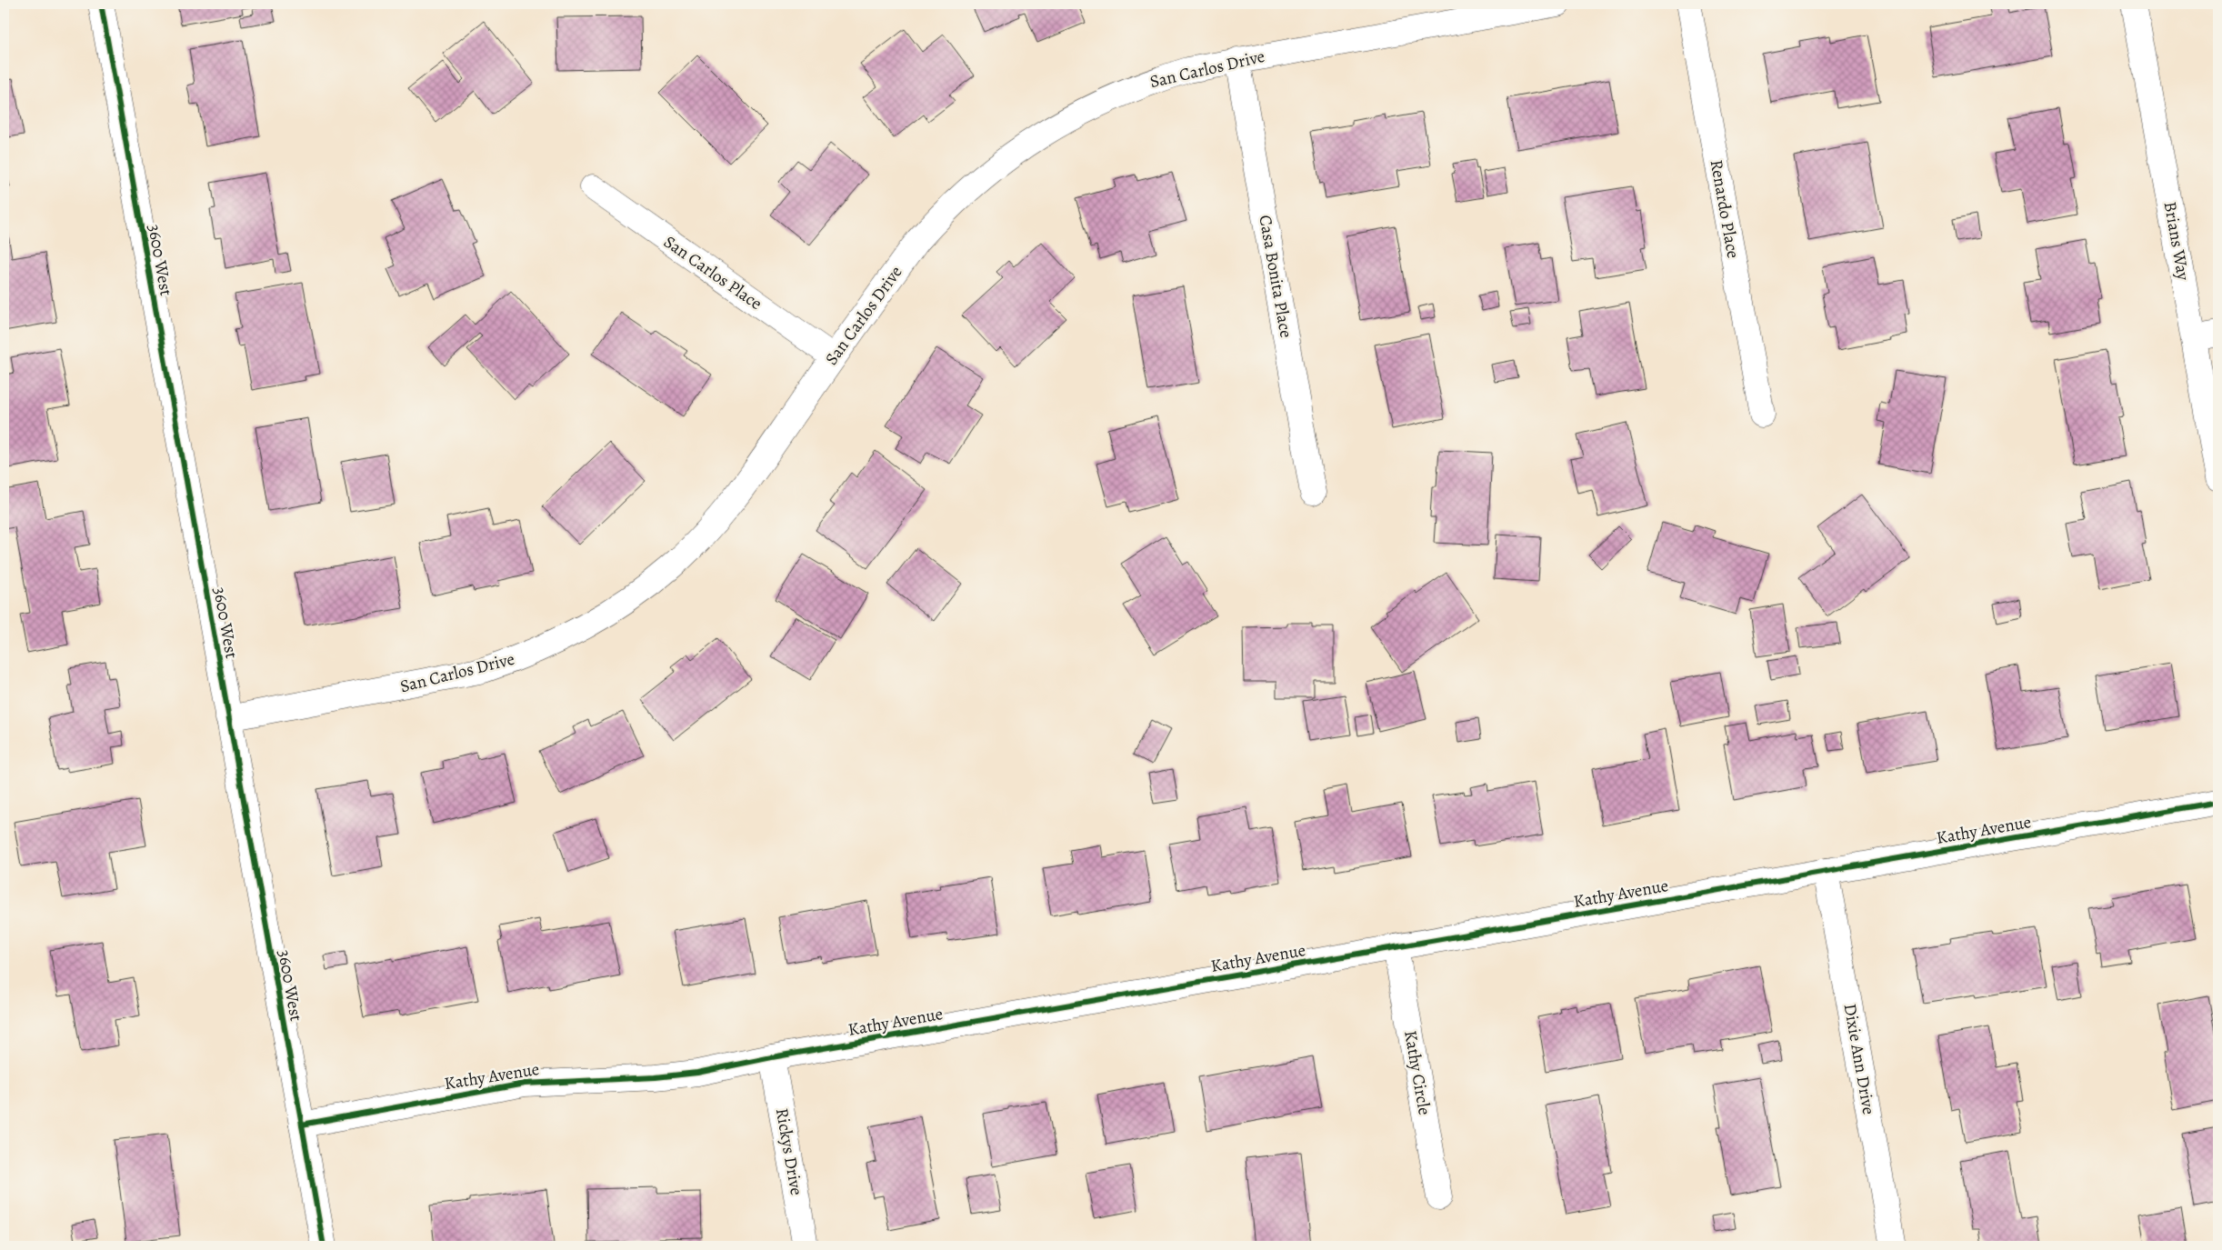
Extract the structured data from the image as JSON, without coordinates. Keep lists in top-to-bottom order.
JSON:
{
  "streets": {
    "street": [
      "San Carlos Drive",
      "Renardo Place",
      "Brians Way",
      "3600 West",
      "San Carlos Place",
      "Casa Bonita Place",
      "Kathy Avenue",
      "Dixie Ann Drive",
      "Kathy Circle",
      "Rickys Drive"
    ]
  },
  "crossings": [
    ["San Carlos Drive", "3600 West"],
    ["San Carlos Drive", "San Carlos Place"],
    ["San Carlos Drive", "Casa Bonita Place"],
    ["3600 West", "Kathy Avenue"],
    ["Kathy Avenue", "Dixie Ann Drive"],
    ["Kathy Avenue", "Kathy Circle"],
    ["Kathy Avenue", "Rickys Drive"]
  ]
}
